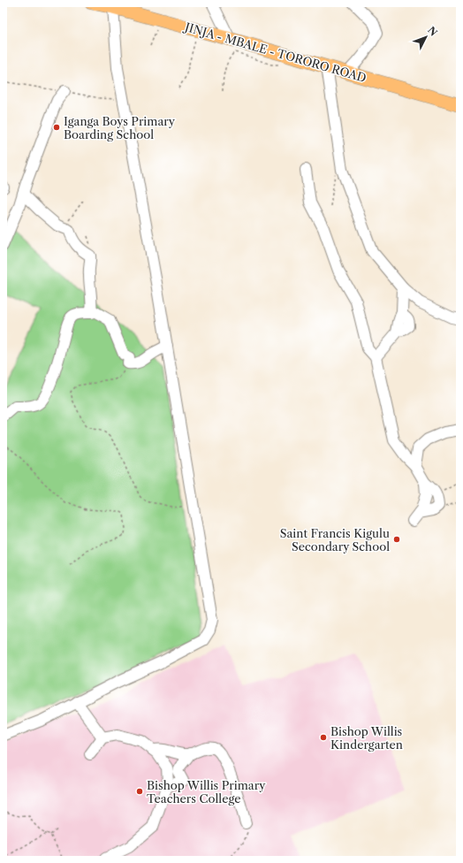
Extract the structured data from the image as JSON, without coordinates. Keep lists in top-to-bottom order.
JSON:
{
  "streets": {
    "main road": ["JINJA - MBALE - TORORO ROAD"]
  },
  "places": [
    "Iganga Boys Primary Boarding School",
    "Saint Francis Kigulu Secondary School",
    "Bishop Willis Kindergarten",
    "Bishop Willis Primary Teachers College"
  ],
  "north": "top right"
}
